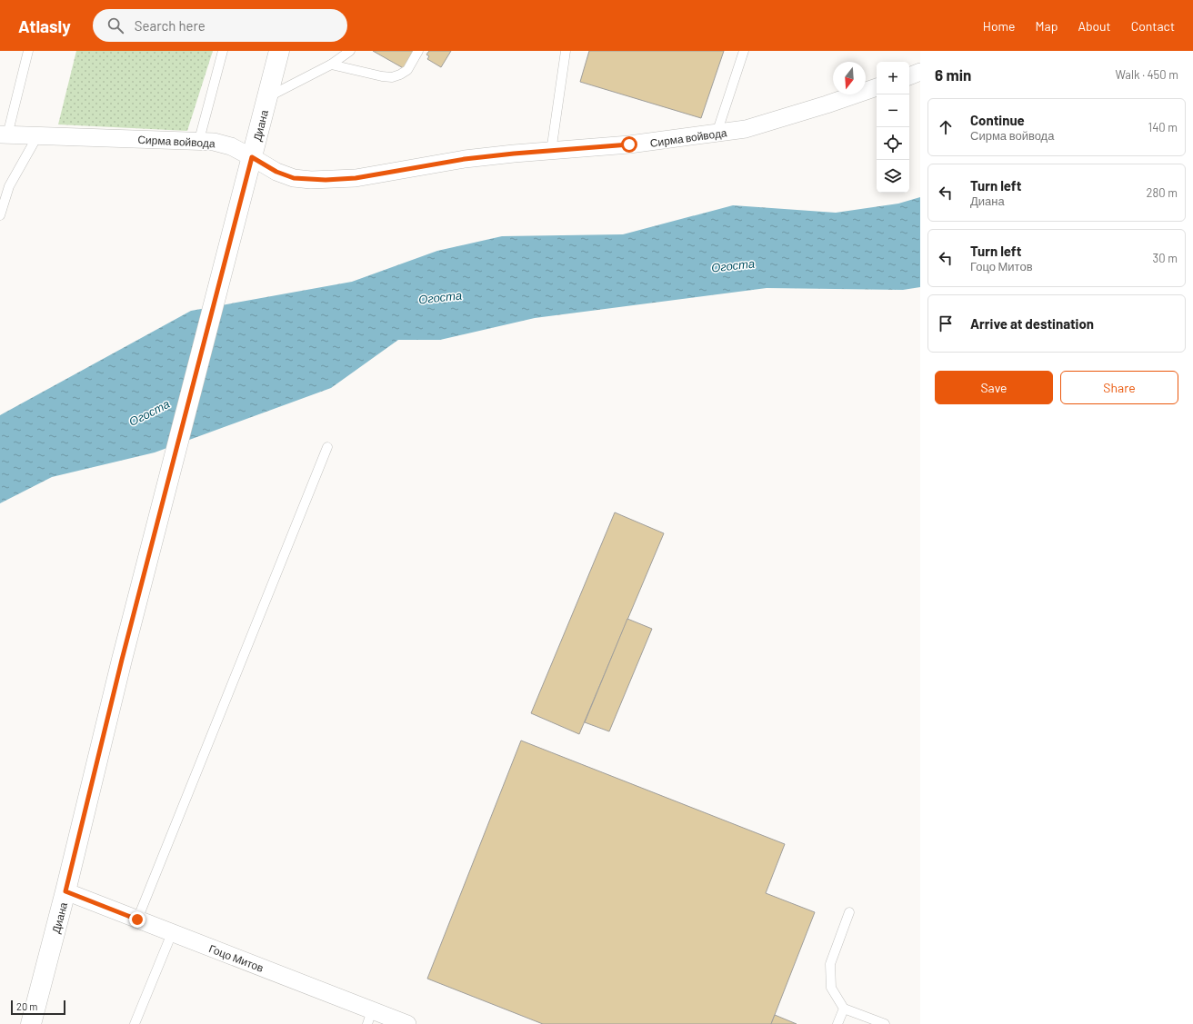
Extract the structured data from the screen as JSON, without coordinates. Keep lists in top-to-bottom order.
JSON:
{
  "streets": {
    "main road": ["Диана"],
    "street": ["Сирма войвода", "Гоцо Митов"]
  },
  "crossings": [
    ["Диана", "Сирма войвода"],
    ["Диана", "Гоцо Митов"]
  ],
  "water": ["Огоста"],
  "scale_bar": "20 m",
  "north": "bottom",
  "page": {
    "header": "Atlasly",
    "search": "Search here",
    "nav": [
      "Home",
      "Map",
      "About",
      "Contact"
    ],
    "heading": ["6 min", "Walk · 450 m"],
    "map_buttons": ["+", "−"],
    "list": [
      ["Continue", "Сирма войвода", "140 m"],
      ["Turn left", "Диана", "280 m"],
      ["Turn left", "Гоцо Митов", "30 m"],
      "Arrive at destination"
    ],
    "buttons": ["Save", "Share"],
    "scale": "20 m"
  }
}
